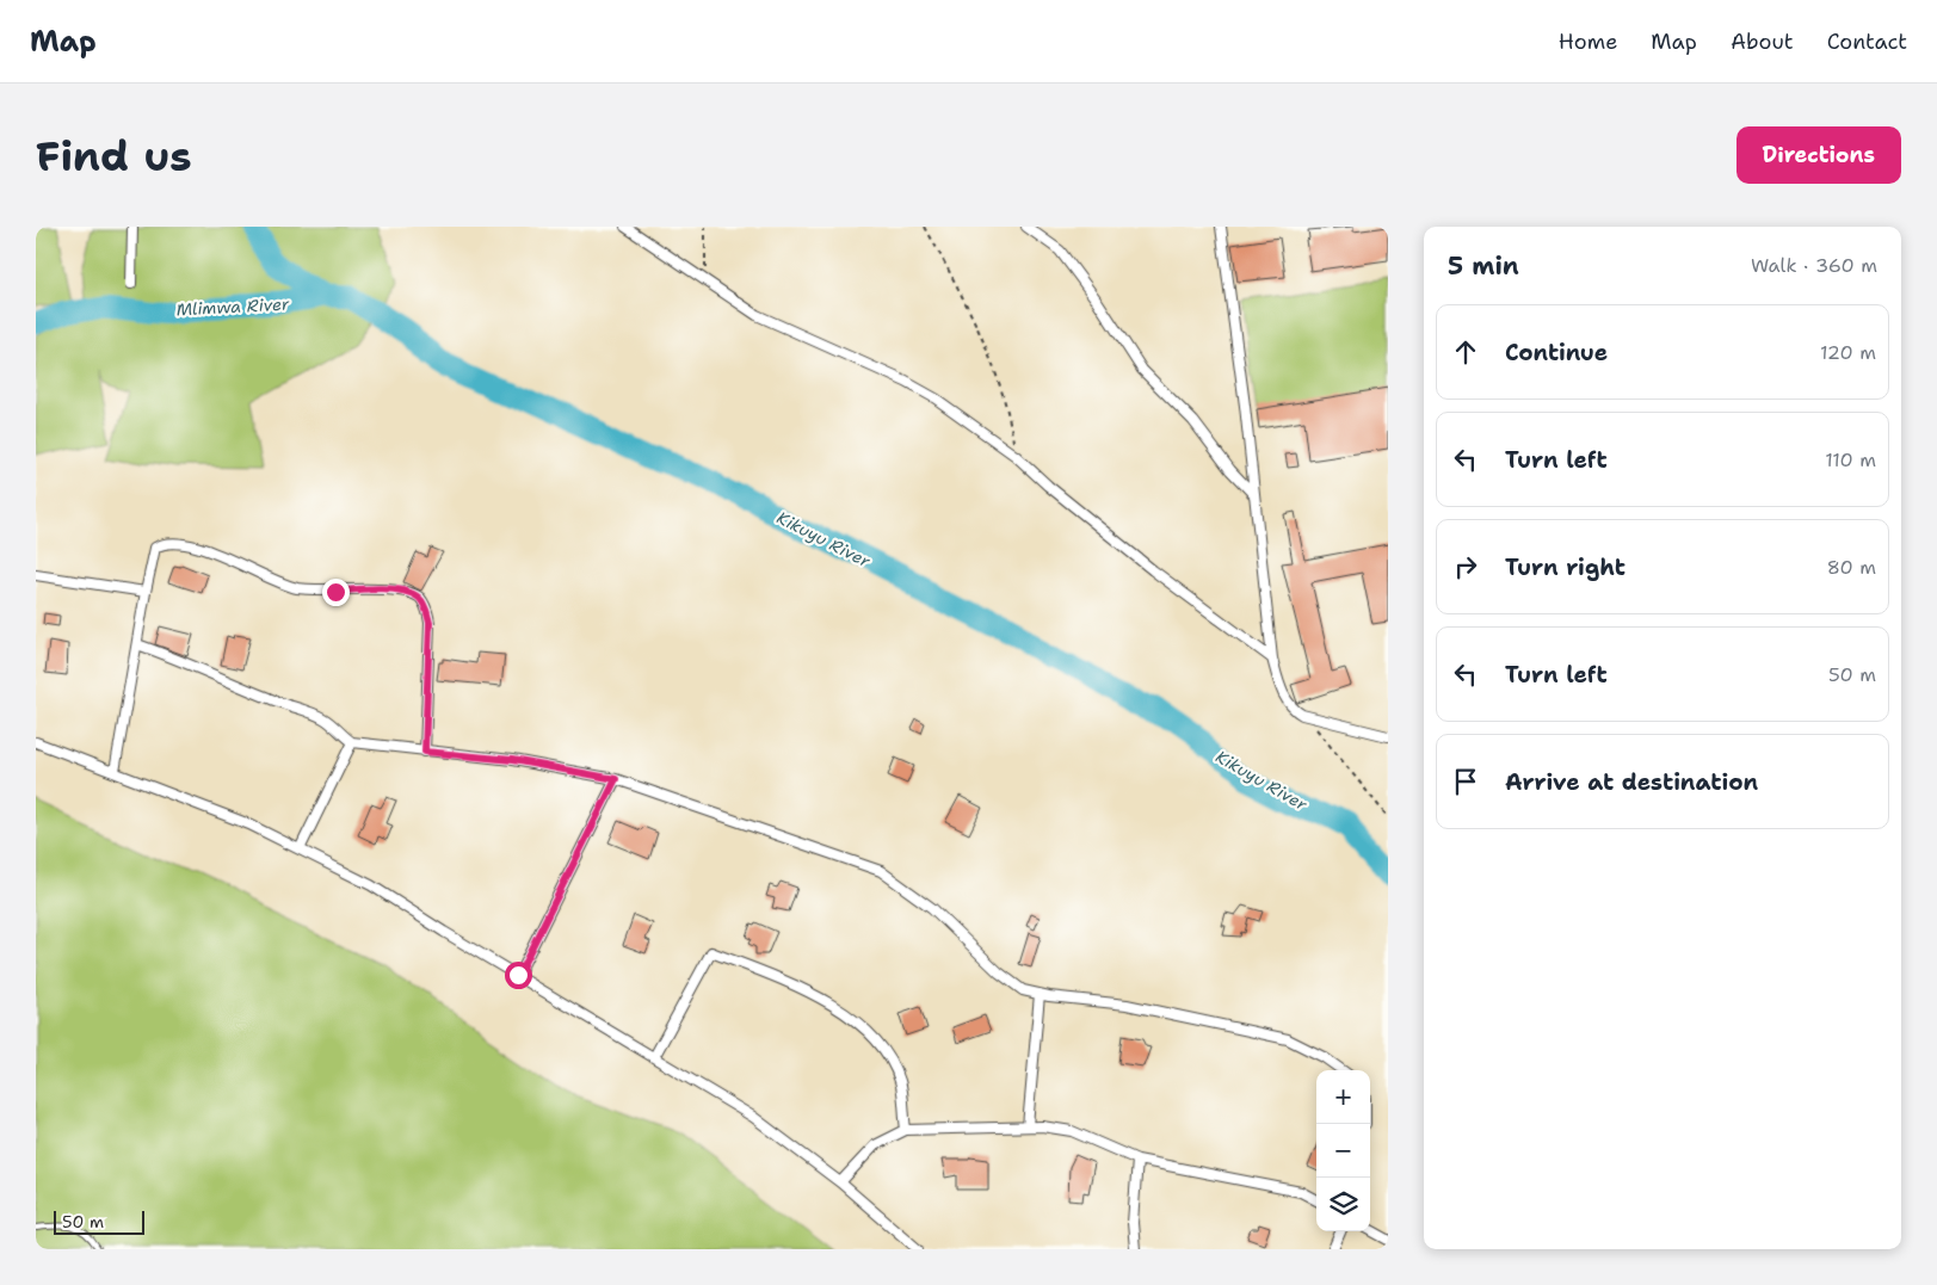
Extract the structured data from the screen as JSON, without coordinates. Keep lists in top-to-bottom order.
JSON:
{
  "water": ["Mlimwa River", "Kikuyu River"],
  "scale_bar": "50 m",
  "page": {
    "header": "Map",
    "nav": [
      "Home",
      "Map",
      "About",
      "Contact"
    ],
    "buttons": "Directions",
    "title": "Find us",
    "heading": ["5 min", "Walk · 360 m"],
    "list": [
      ["Continue", "120 m"],
      ["Turn left", "110 m"],
      ["Turn right", "80 m"],
      ["Turn left", "50 m"],
      "Arrive at destination"
    ],
    "map_buttons": ["+", "−"],
    "scale": "50 m"
  }
}
